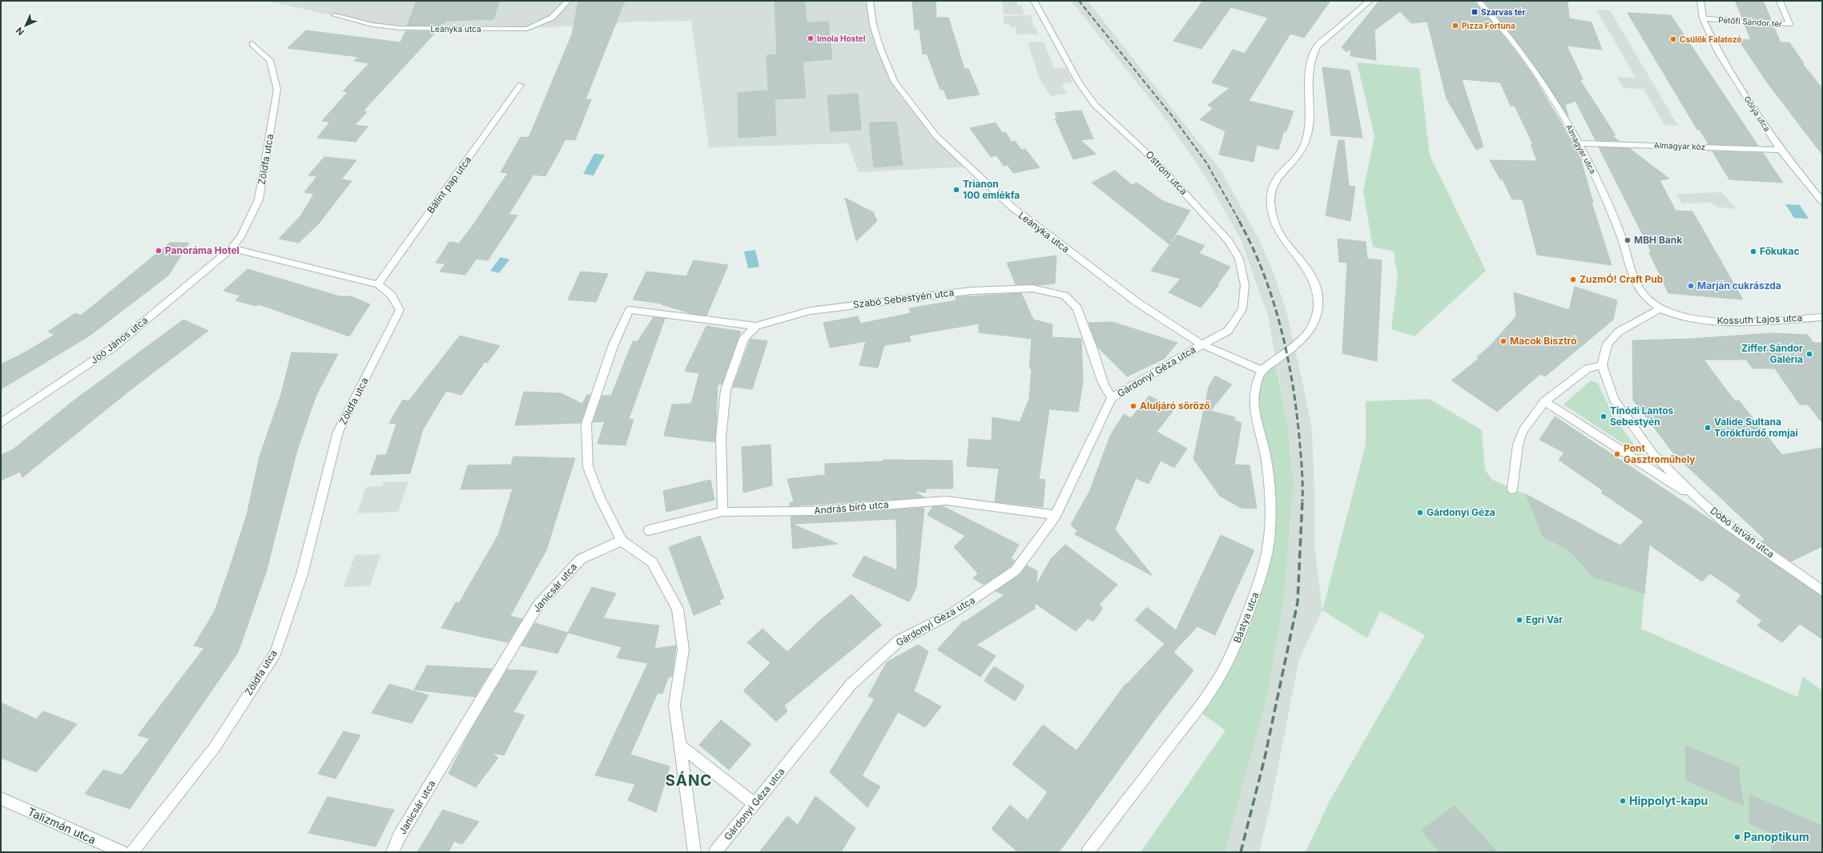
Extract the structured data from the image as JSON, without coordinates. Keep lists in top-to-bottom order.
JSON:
{
  "streets": {
    "street": [
      "Petőfi Sándor tér",
      "Leányka utca",
      "Gólya utca",
      "Almagyar köz",
      "Almagyar utca",
      "Zöldfa utca",
      "Ostrom utca",
      "Bálint pap utca",
      "Szabó Sebestyén utca",
      "Kossuth Lajos utca",
      "Joó János utca",
      "Gárdonyi Géza utca",
      "András bíró utca",
      "Dobó István utca",
      "Janicsár utca",
      "Bástya utca",
      "Talizmán utca"
    ]
  },
  "crossings": [
    ["Petőfi Sándor tér", "Gólya utca"],
    ["Leányka utca", "Ostrom utca"],
    ["Leányka utca", "Gárdonyi Géza utca"],
    ["Leányka utca", "Bástya utca"],
    ["Gólya utca", "Almagyar köz"],
    ["Almagyar köz", "Almagyar utca"],
    ["Almagyar utca", "Kossuth Lajos utca"],
    ["Zöldfa utca", "Bálint pap utca"],
    ["Zöldfa utca", "Joó János utca"],
    ["Ostrom utca", "Gárdonyi Géza utca"],
    ["Szabó Sebestyén utca", "Gárdonyi Géza utca"],
    ["Szabó Sebestyén utca", "Janicsár utca"],
    ["Gárdonyi Géza utca", "András bíró utca"]
  ],
  "districts": ["SÁNC"],
  "places": {
    "transit": ["Szarvas tér"],
    "other": [
      "Pizza Fortuna",
      "Imola Hostel",
      "Csülök Falatozó",
      "Trianon 100 emlékfa",
      "MBH Bank",
      "Panoráma Hotel",
      "Főkukac",
      "ZuzmÓ! Craft Pub",
      "Marján cukrászda",
      "Macok Bisztró",
      "Ziffer Sándor Galéria",
      "Aluljáró söröző",
      "Tinódi Lantos Sebestyén",
      "Valide Sultana Törökfürdő romjai",
      "Pont Gasztroműhely",
      "Gárdonyi Géza",
      "Egri Vár",
      "Hippolyt-kapu",
      "Panoptikum"
    ]
  },
  "north": "bottom left"
}
